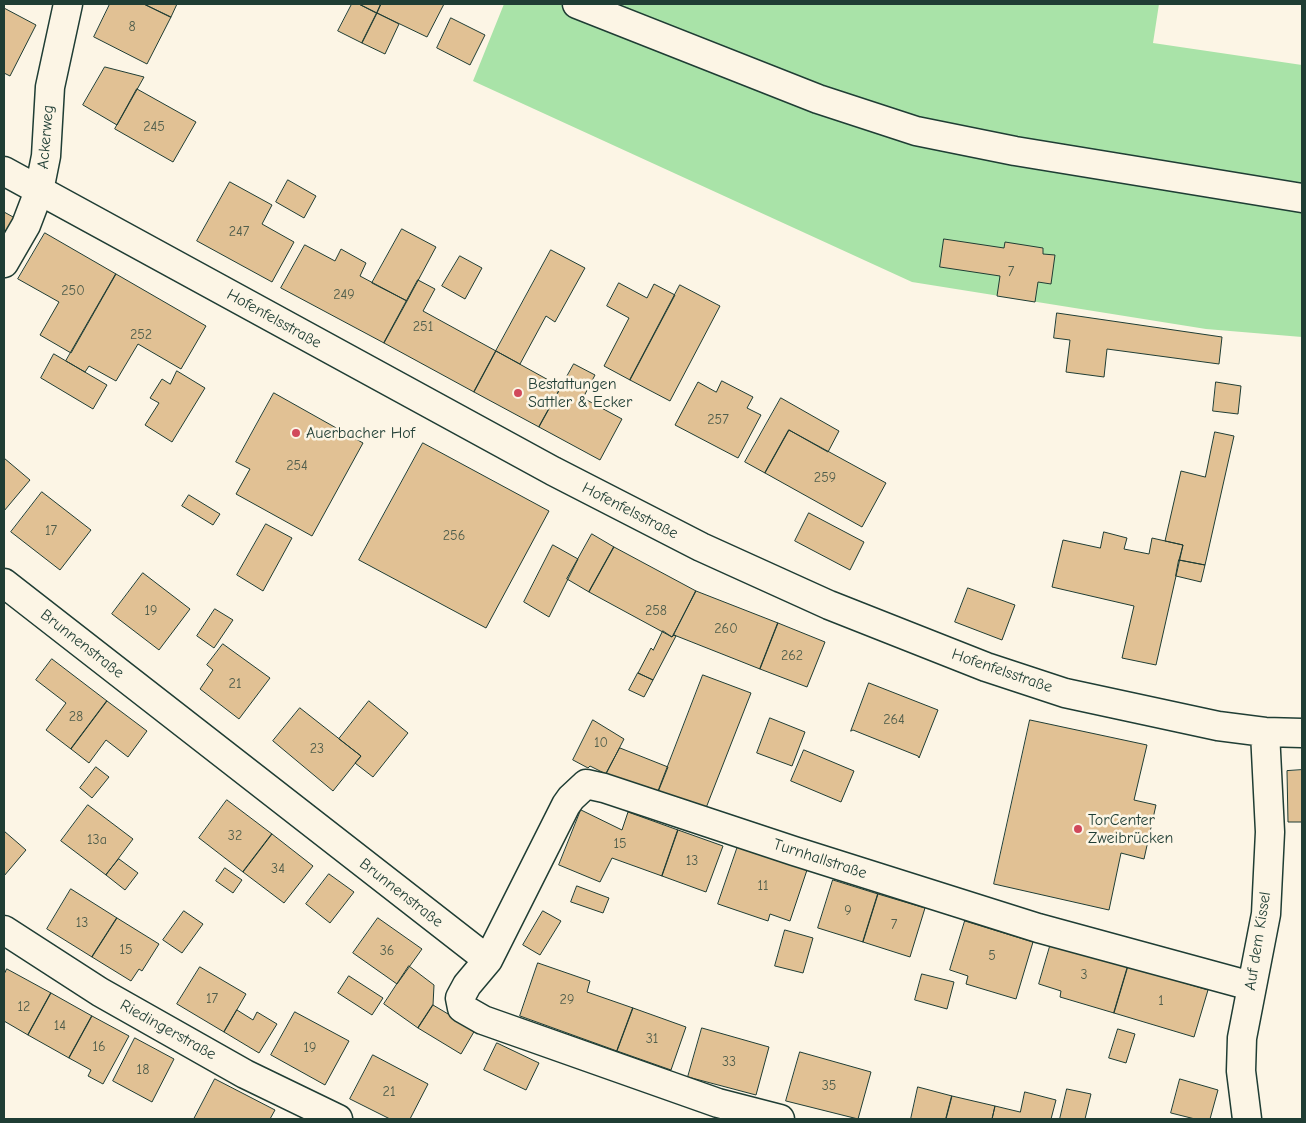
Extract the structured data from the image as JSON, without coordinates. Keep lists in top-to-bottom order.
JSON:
{
  "streets": {
    "street": [
      "Ackerweg",
      "Hofenfelsstraße",
      "Brunnenstraße",
      "Turnhallstraße",
      "Auf dem Kissel",
      "Riedingerstraße"
    ]
  },
  "crossings": [
    ["Ackerweg", "Hofenfelsstraße"],
    ["Hofenfelsstraße", "Auf dem Kissel"],
    ["Brunnenstraße", "Turnhallstraße"],
    ["Turnhallstraße", "Auf dem Kissel"]
  ],
  "places": ["Bestattungen Sattler & Ecker", "Auerbacher Hof", "TorCenter Zweibrücken"],
  "house_numbers": [
    "8",
    "245",
    "247",
    "7",
    "250",
    "249",
    "251",
    "252",
    "257",
    "254",
    "259",
    "17",
    "256",
    "19",
    "258",
    "260",
    "262",
    "21",
    "28",
    "264",
    "10",
    "23",
    "32",
    "13a",
    "15",
    "13",
    "34",
    "11",
    "9",
    "13",
    "7",
    "15",
    "36",
    "5",
    "3",
    "17",
    "29",
    "1",
    "12",
    "14",
    "31",
    "16",
    "19",
    "33",
    "18",
    "35",
    "21"
  ]
}
